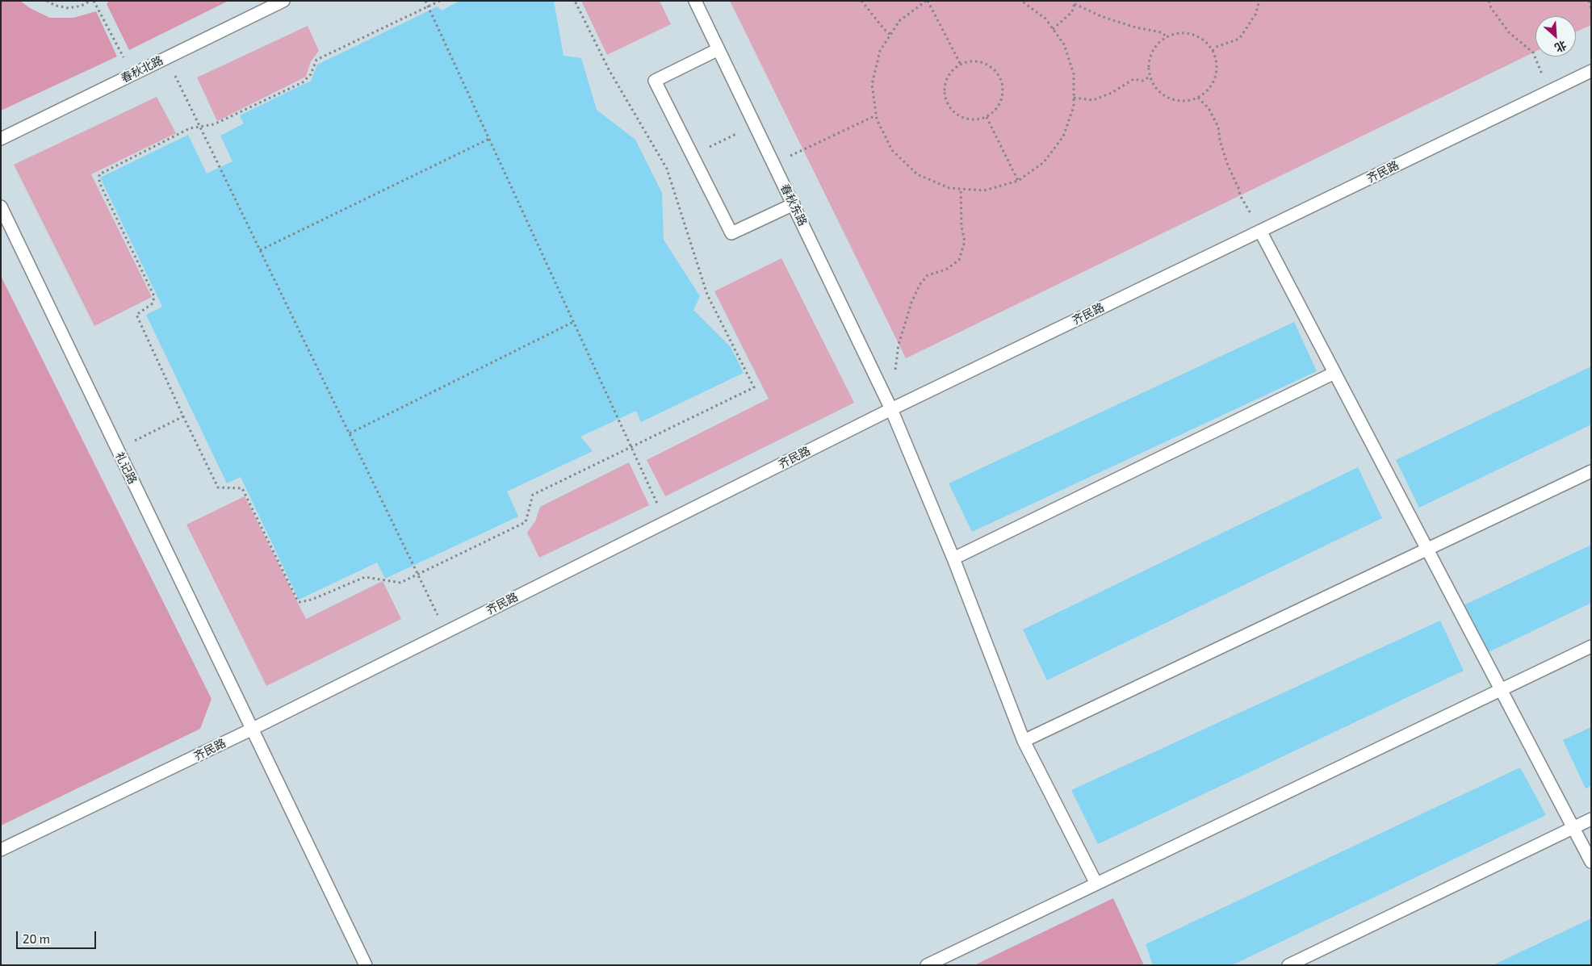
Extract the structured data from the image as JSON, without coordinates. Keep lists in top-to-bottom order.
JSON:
{
  "streets": {
    "lane": [
      "春秋北路",
      "齐民路",
      "春秋东路",
      "礼记路"
    ]
  },
  "crossings": [
    ["齐民路", "春秋东路"],
    ["齐民路", "礼记路"]
  ],
  "scale_bar": "20 m",
  "north": "bottom right"
}
